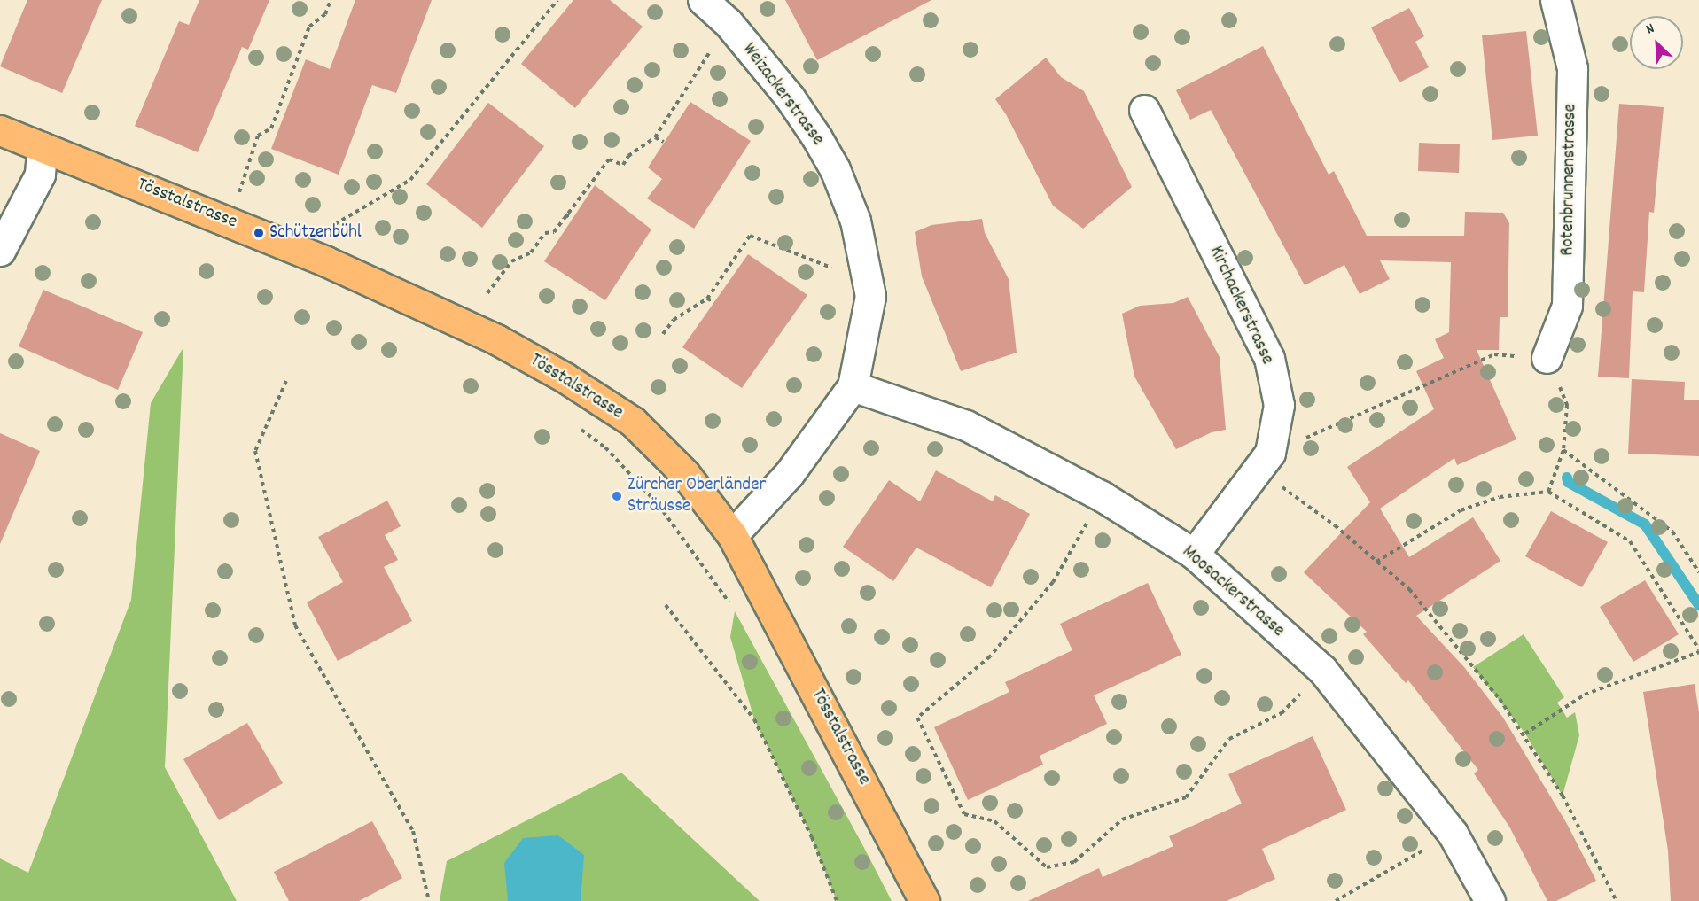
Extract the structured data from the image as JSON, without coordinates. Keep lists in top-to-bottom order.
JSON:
{
  "streets": {
    "main road": ["Tösstalstrasse"],
    "street": [
      "Weizackerstrasse",
      "Rotenbrunnenstrasse",
      "Kirchackerstrasse",
      "Moosackerstrasse"
    ]
  },
  "crossings": [
    ["Weizackerstrasse", "Tösstalstrasse"],
    ["Weizackerstrasse", "Moosackerstrasse"],
    ["Kirchackerstrasse", "Moosackerstrasse"]
  ],
  "places": ["Schützenbühl", "Zürcher Oberländer Sträusse"],
  "north": "top left"
}
